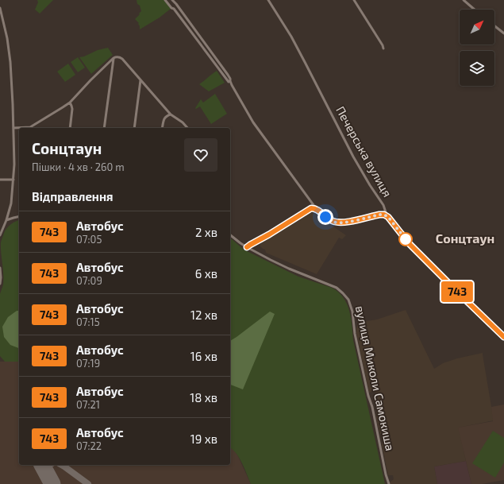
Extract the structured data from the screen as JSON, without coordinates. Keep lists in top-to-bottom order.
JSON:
{
  "streets": {
    "street": ["Печерська вулиця", "вулиця Миколи Самокиша"]
  },
  "districts": ["Сонцтаун"],
  "lines": ["bus line 743"],
  "north": "top right",
  "page": {
    "on_map": "743",
    "heading": [
      ["Сонцтаун", "Пішки · 4 хв · 260 m"],
      "Відправлення"
    ],
    "list": [
      {
        "mark": "743",
        "name": "Автобус",
        "note": "07:05",
        "value": "2 хв"
      },
      {
        "mark": "743",
        "name": "Автобус",
        "note": "07:09",
        "value": "6 хв"
      },
      {
        "mark": "743",
        "name": "Автобус",
        "note": "07:15",
        "value": "12 хв"
      },
      {
        "mark": "743",
        "name": "Автобус",
        "note": "07:19",
        "value": "16 хв"
      },
      {
        "mark": "743",
        "name": "Автобус",
        "note": "07:21",
        "value": "18 хв"
      },
      {
        "mark": "743",
        "name": "Автобус",
        "note": "07:22",
        "value": "19 хв"
      }
    ]
  }
}
